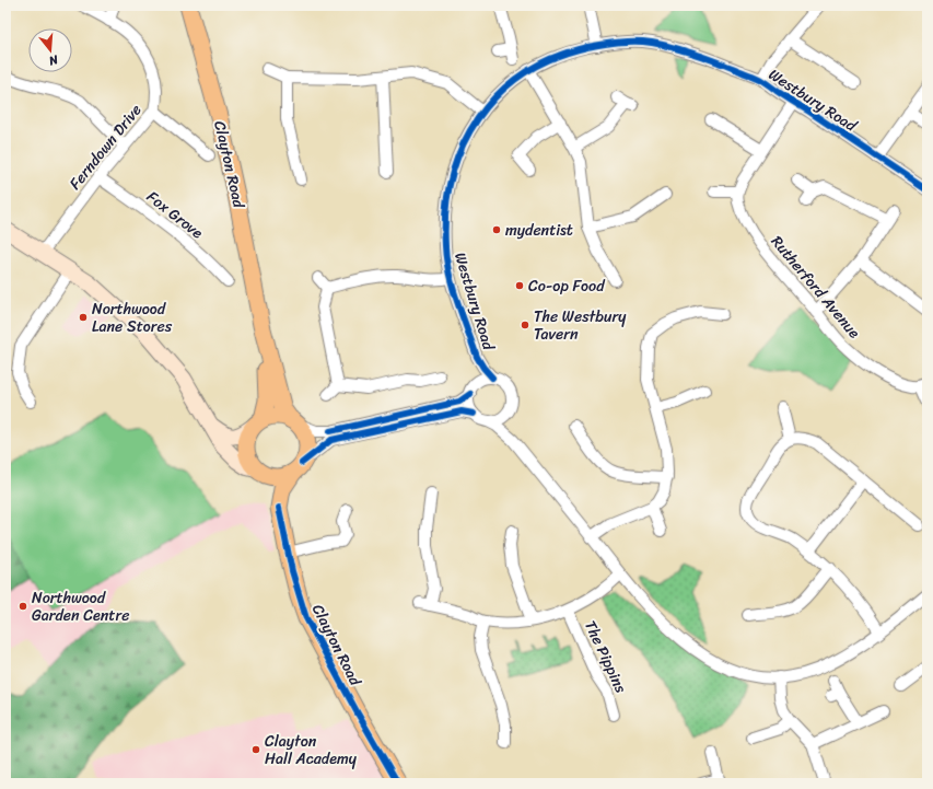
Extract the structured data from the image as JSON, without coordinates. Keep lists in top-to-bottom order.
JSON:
{
  "streets": {
    "main road": ["Clayton Road"],
    "street": [
      "Westbury Road",
      "Ferndown Drive",
      "Fox Grove",
      "Rutherford Avenue",
      "The Pippins"
    ]
  },
  "crossings": [
    ["Ferndown Drive", "Fox Grove"]
  ],
  "places": [
    "mydentist",
    "Co-op Food",
    "Northwood Lane Stores",
    "The Westbury Tavern",
    "Northwood Garden Centre",
    "Clayton Hall Academy"
  ],
  "north": "bottom"
}
